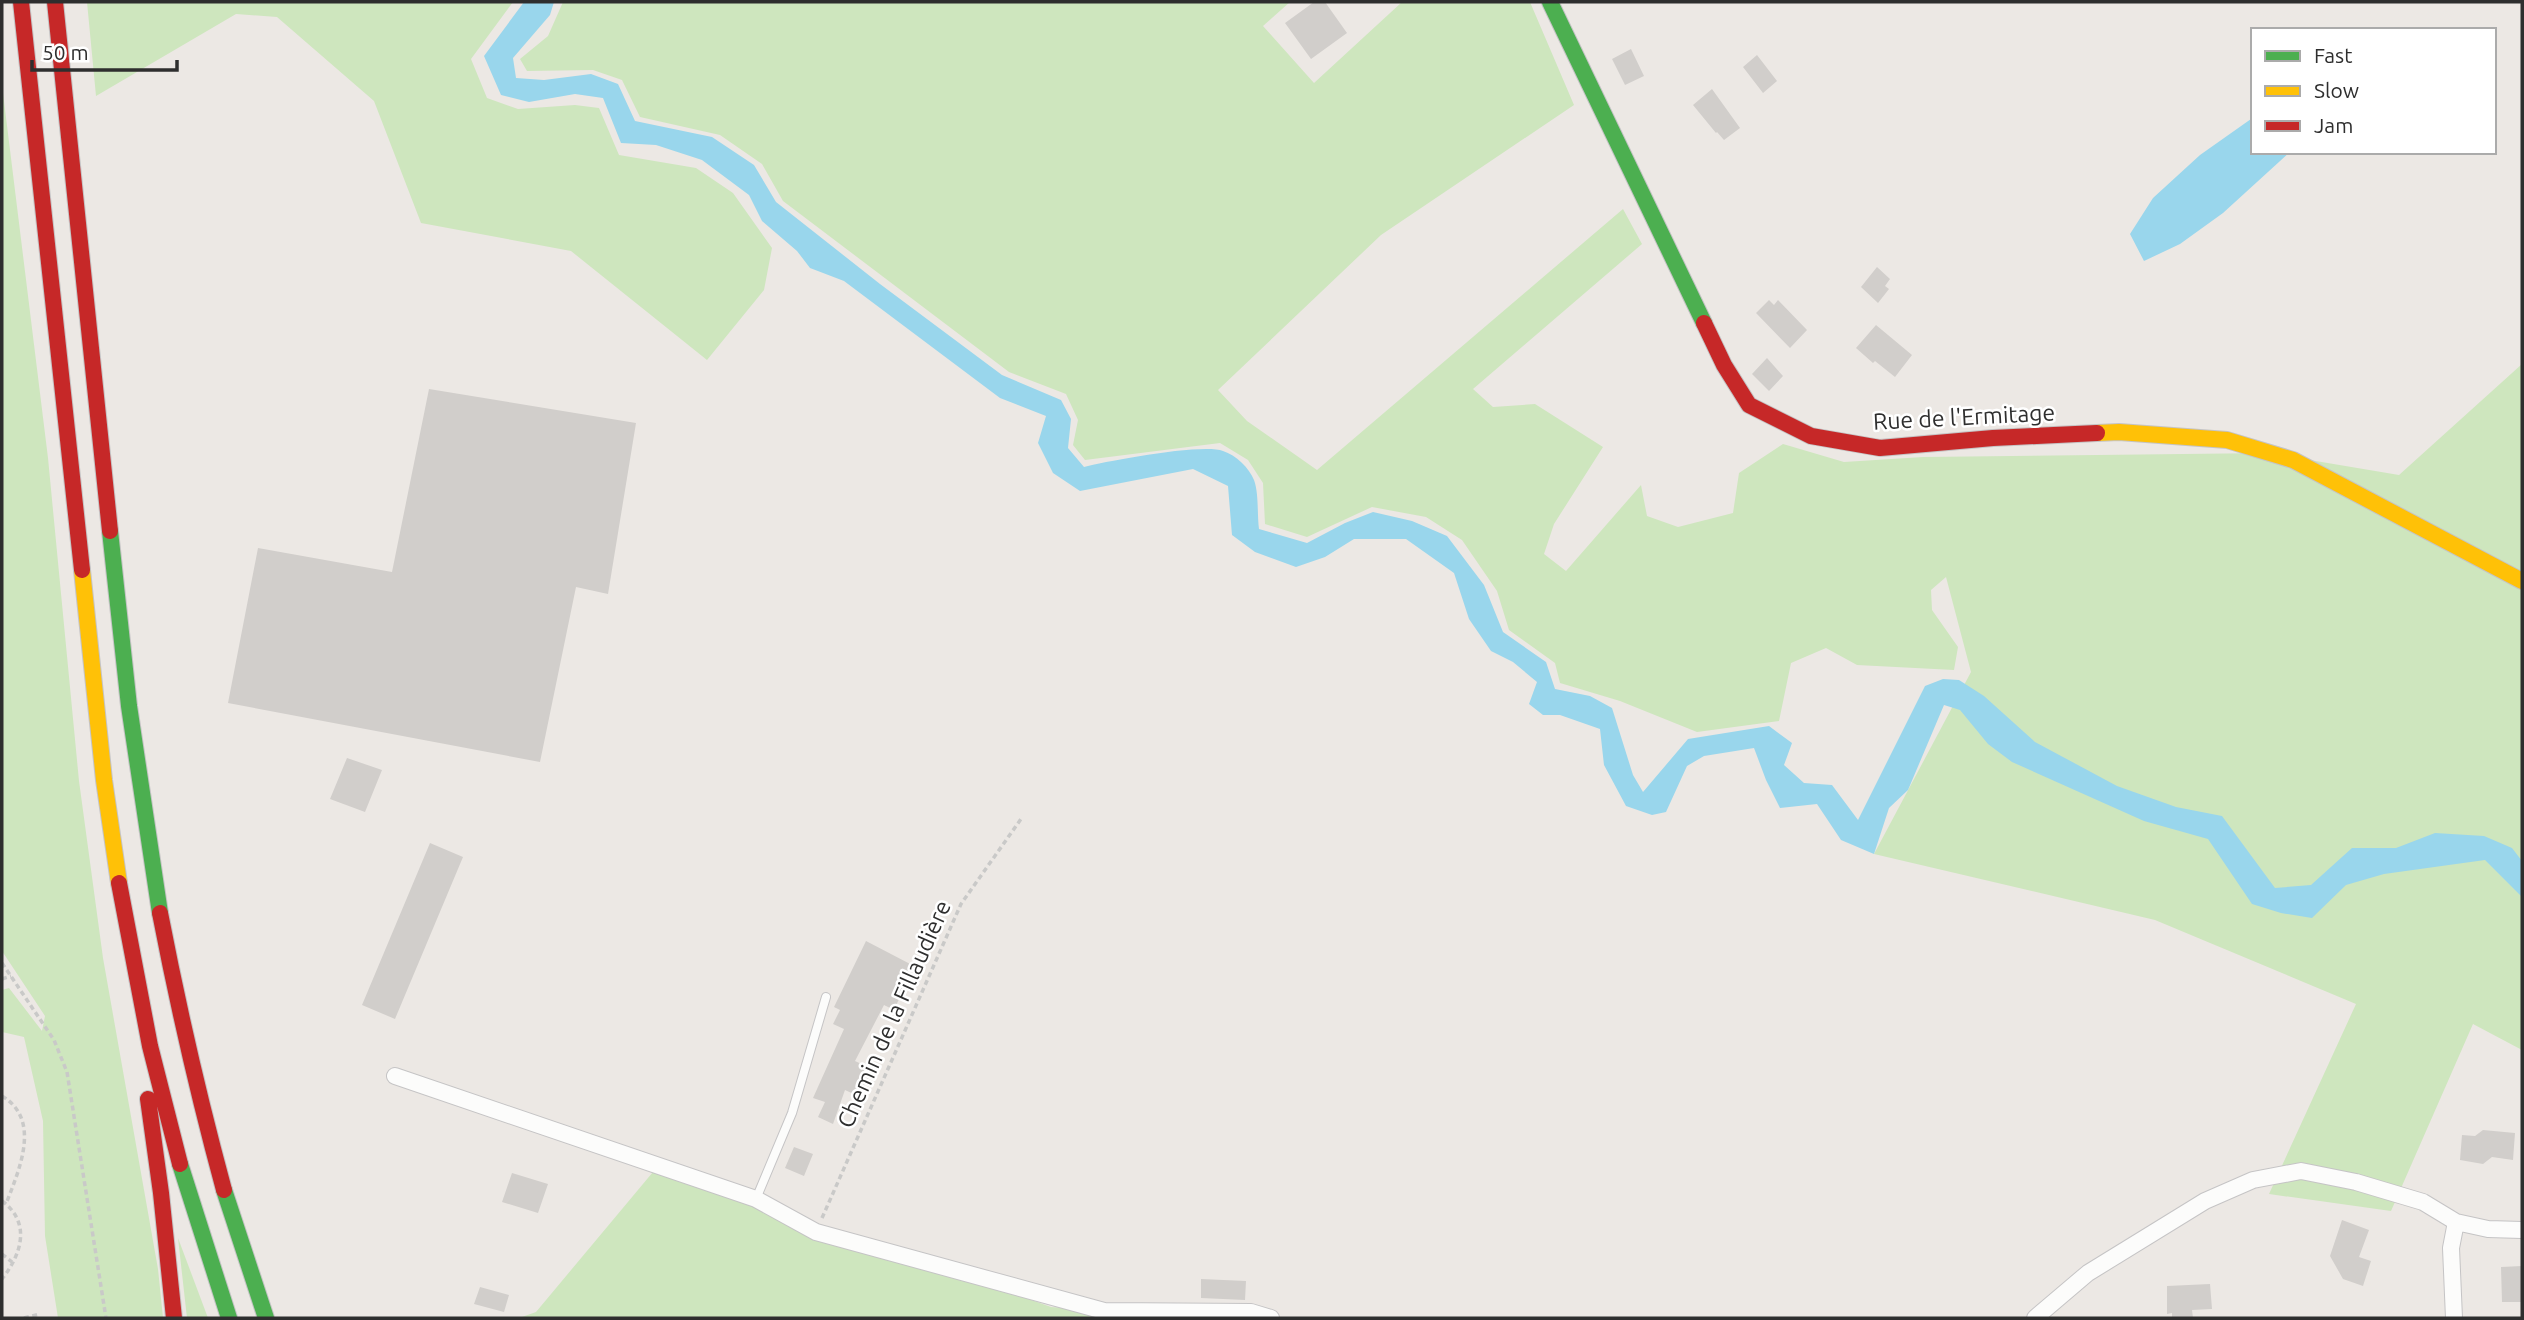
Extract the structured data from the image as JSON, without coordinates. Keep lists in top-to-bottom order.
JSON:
{
  "streets": {
    "main road": ["Rue de l'Ermitage"],
    "path": ["Chemin de la Fillaudière"]
  },
  "legend": ["Fast", "Slow", "Jam"],
  "scale_bar": "50 m"
}
